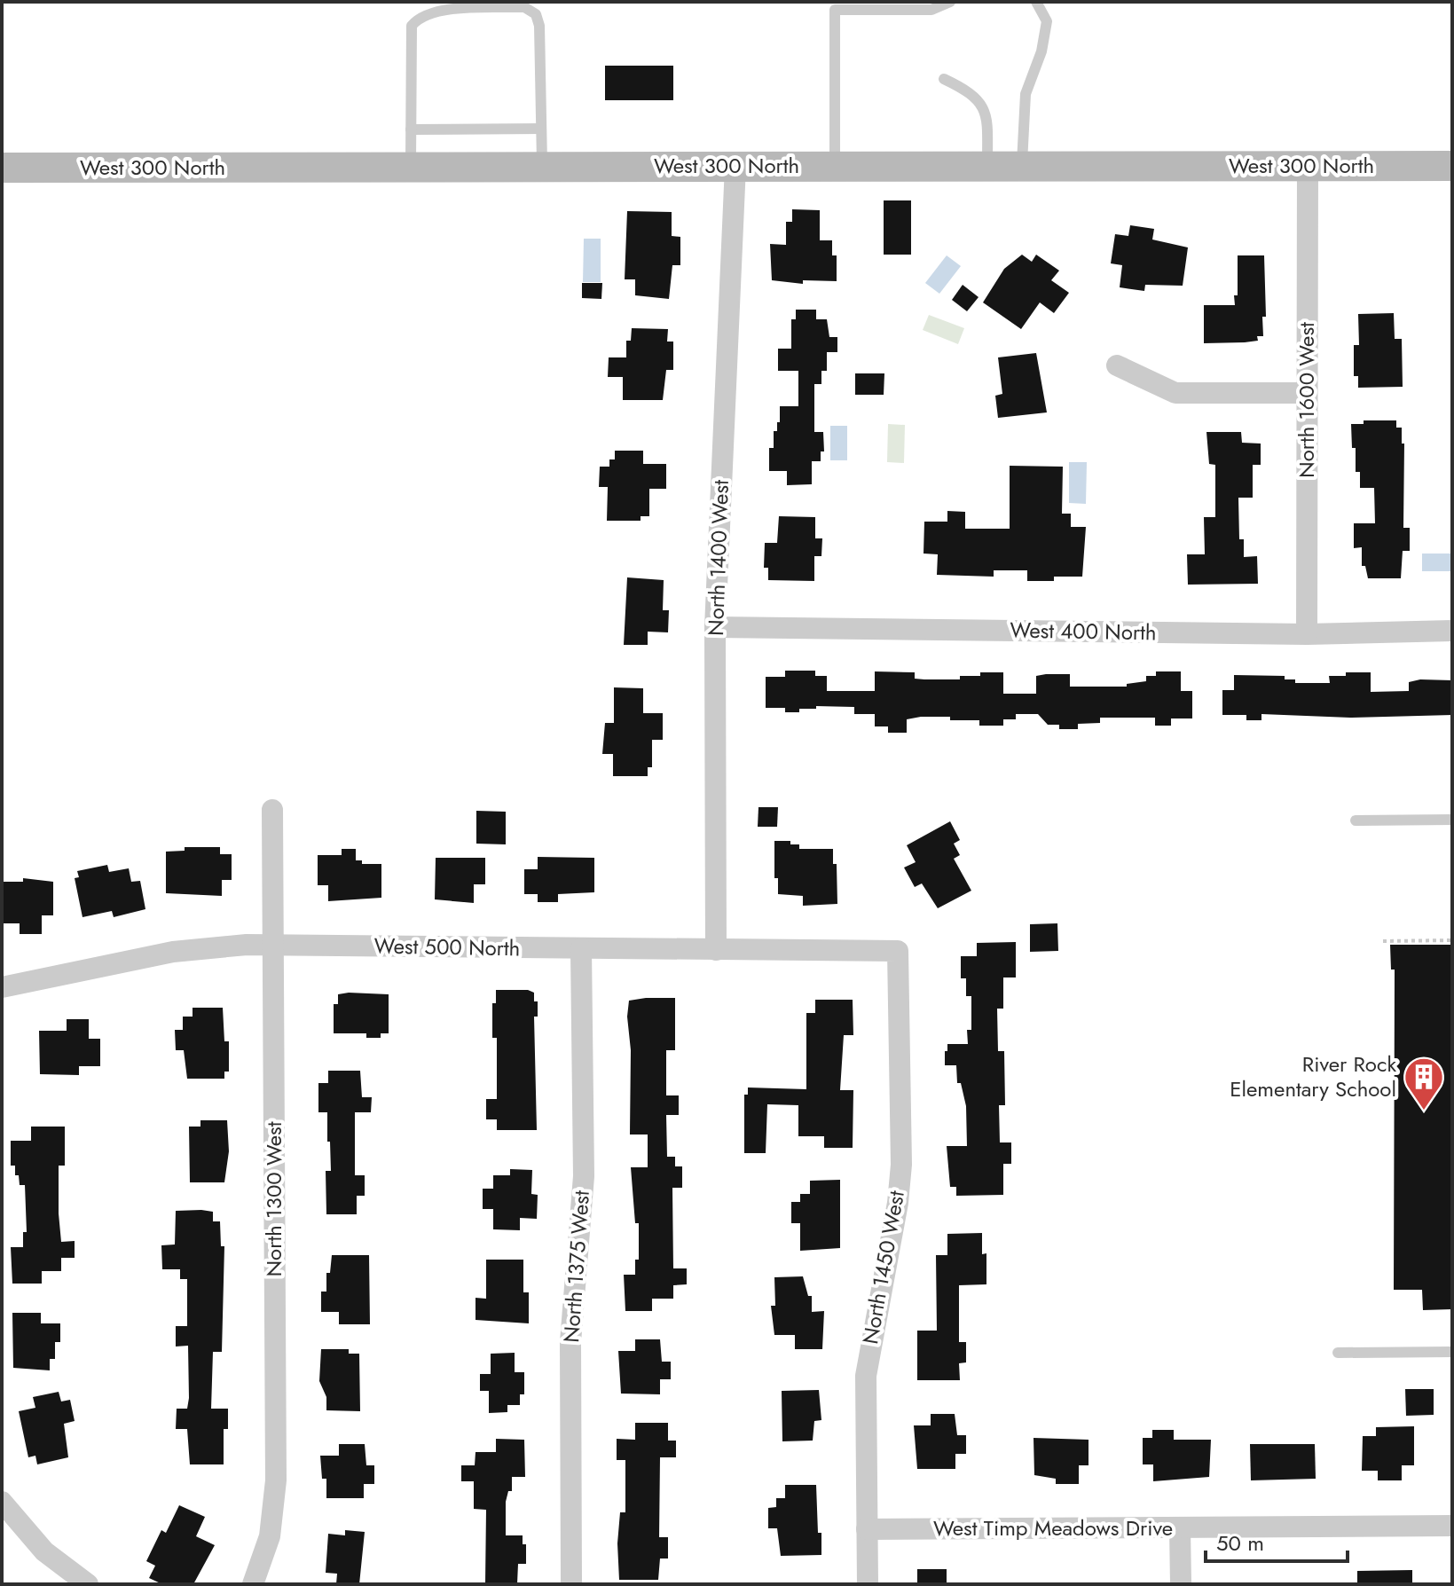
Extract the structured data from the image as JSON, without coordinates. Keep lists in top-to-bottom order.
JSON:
{
  "streets": {
    "street": [
      "West 300 North",
      "North 1600 West",
      "North 1400 West",
      "West 400 North",
      "West 500 North",
      "North 1300 West",
      "North 1375 West",
      "North 1450 West",
      "West Timp Meadows Drive"
    ]
  },
  "crossings": [
    ["West 300 North", "North 1600 West"],
    ["West 300 North", "North 1400 West"],
    ["North 1600 West", "West 400 North"],
    ["North 1400 West", "West 400 North"],
    ["North 1400 West", "West 500 North"],
    ["West 500 North", "North 1300 West"],
    ["West 500 North", "North 1375 West"],
    ["West 500 North", "North 1450 West"],
    ["North 1450 West", "West Timp Meadows Drive"]
  ],
  "places": {
    "building": ["River Rock Elementary School"]
  },
  "scale_bar": "50 m"
}
